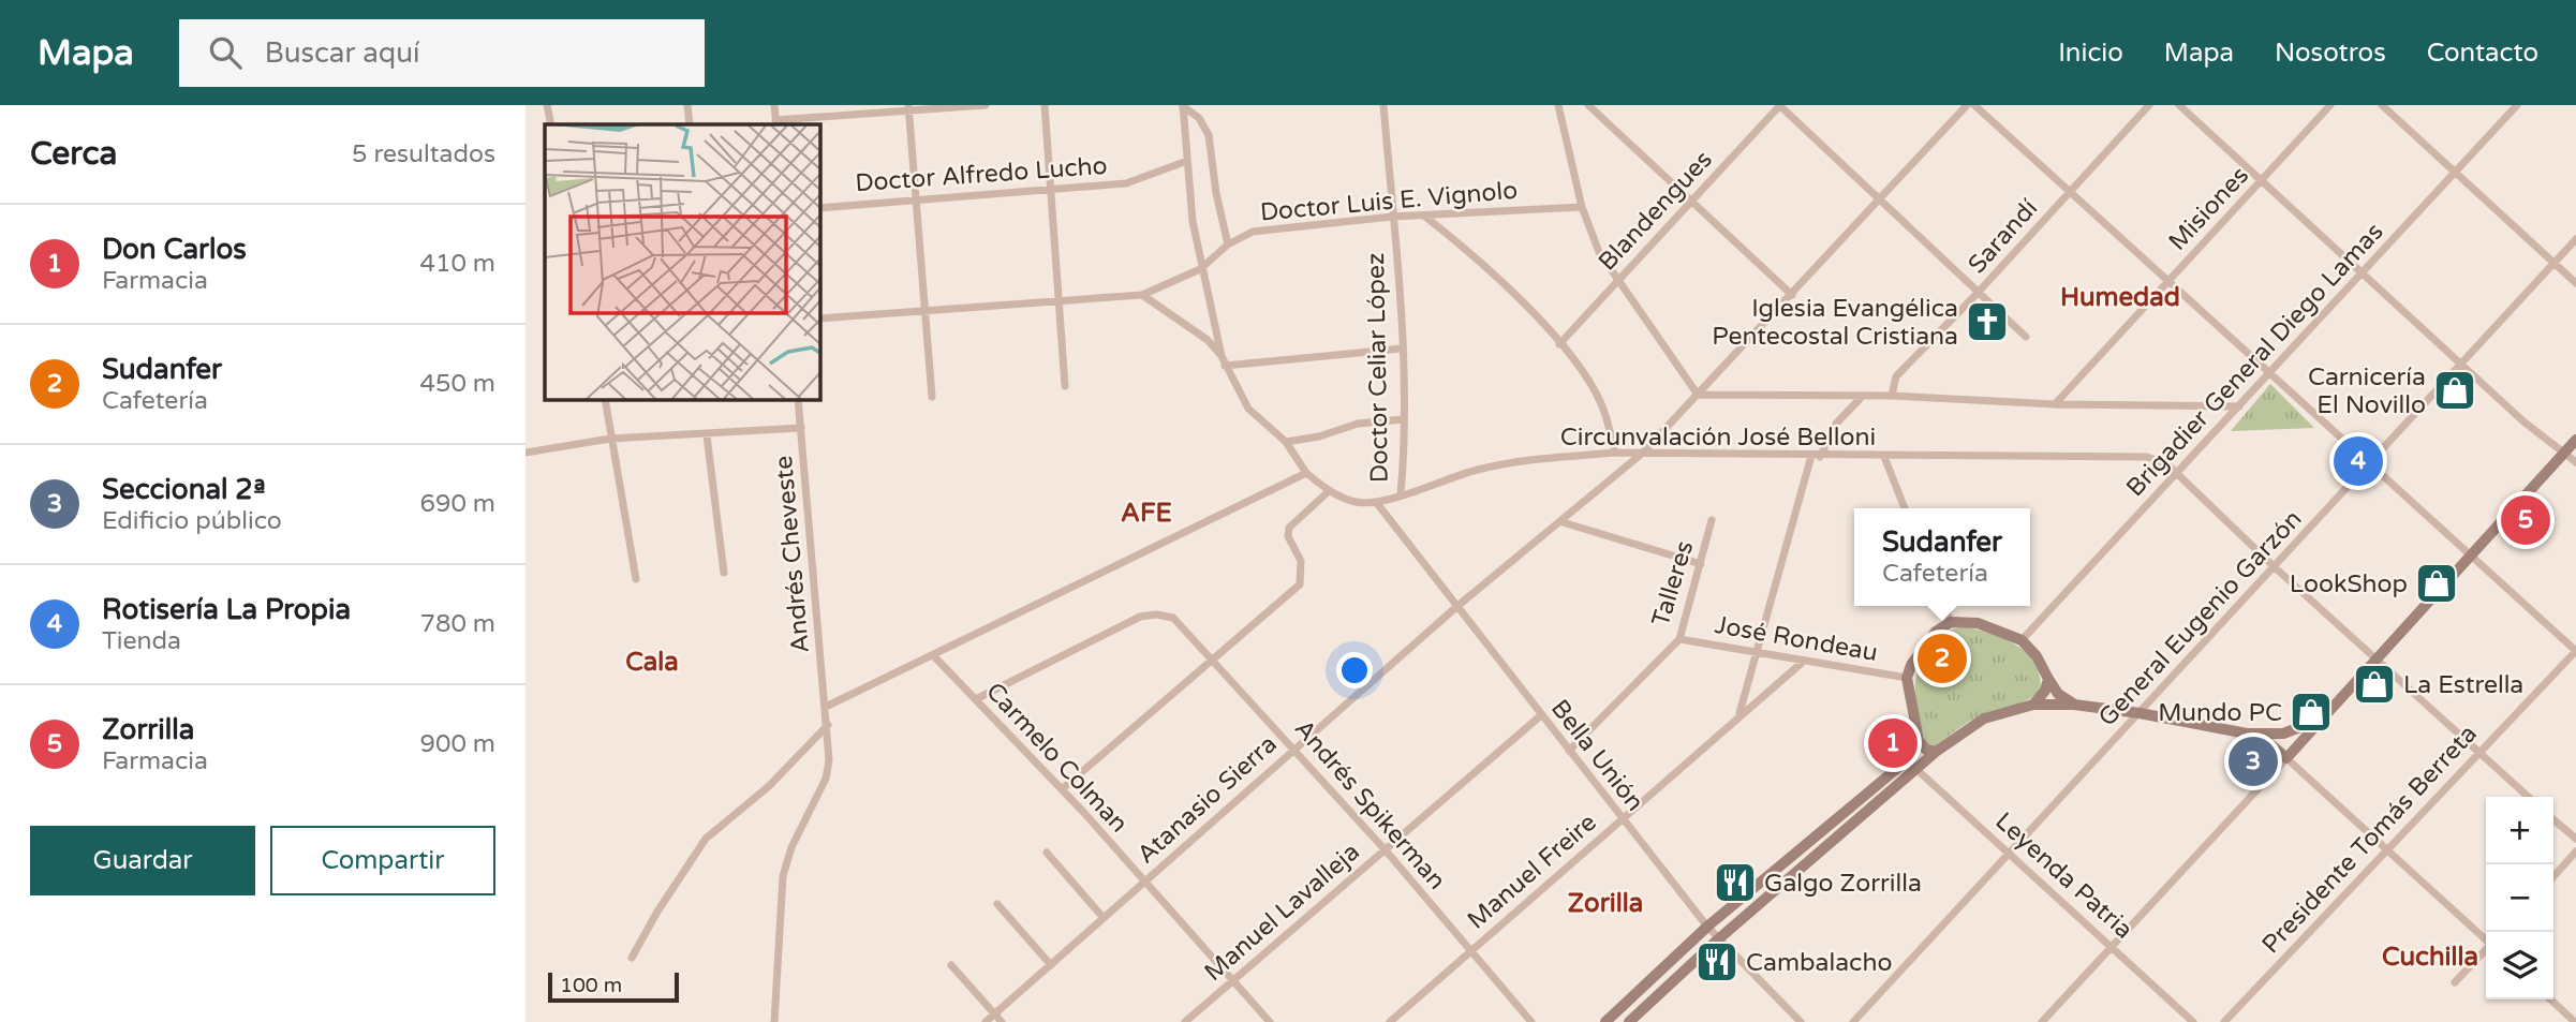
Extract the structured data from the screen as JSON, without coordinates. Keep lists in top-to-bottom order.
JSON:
{
  "streets": {
    "street": [
      "Doctor Alfredo Lucho",
      "Doctor Luis E. Vignolo",
      "Misiones",
      "Blandengues",
      "Sarandí",
      "Brigadier General Diego Lamas",
      "Doctor Celiar López",
      "Circunvalación José Belloni",
      "Andrés Cheveste",
      "Talleres",
      "General Eugenio Garzón",
      "José Rondeau",
      "Bella Unión",
      "Carmelo Colman",
      "Atanasio Sierra",
      "Andrés Spikerman",
      "Presidente Tomás Berreta",
      "Manuel Freire",
      "Leyenda Patria",
      "Manuel Lavalleja"
    ]
  },
  "crossings": [
    ["Doctor Luis E. Vignolo", "Doctor Celiar López"],
    ["Misiones", "Circunvalación José Belloni"],
    ["Sarandí", "Circunvalación José Belloni"],
    ["Brigadier General Diego Lamas", "Circunvalación José Belloni"],
    ["Doctor Celiar López", "Circunvalación José Belloni"],
    ["Circunvalación José Belloni", "General Eugenio Garzón"],
    ["Circunvalación José Belloni", "Bella Unión"],
    ["Circunvalación José Belloni", "Atanasio Sierra"],
    ["Circunvalación José Belloni", "Presidente Tomás Berreta"],
    ["Talleres", "José Rondeau"],
    ["Talleres", "Bella Unión"],
    ["General Eugenio Garzón", "Leyenda Patria"],
    ["José Rondeau", "Manuel Freire"],
    ["Bella Unión", "Atanasio Sierra"],
    ["Bella Unión", "Manuel Freire"],
    ["Bella Unión", "Manuel Lavalleja"],
    ["Carmelo Colman", "Atanasio Sierra"],
    ["Carmelo Colman", "Andrés Spikerman"],
    ["Carmelo Colman", "Manuel Lavalleja"],
    ["Atanasio Sierra", "Andrés Spikerman"],
    ["Andrés Spikerman", "Manuel Freire"],
    ["Andrés Spikerman", "Manuel Lavalleja"]
  ],
  "districts": [
    "Humedad",
    "AFE",
    "Cala",
    "Zorilla",
    "Cuchilla"
  ],
  "places": {
    "church": ["Iglesia Evangélica Pentecostal Cristiana"],
    "shop": [
      "Carnicería El Novillo",
      "LookShop",
      "La Estrella",
      "Mundo PC"
    ],
    "restaurant": ["Galgo Zorrilla", "Cambalacho"]
  },
  "scale_bar": "100 m",
  "page": {
    "header": "Mapa",
    "search": "Buscar aquí",
    "nav": [
      "Inicio",
      "Mapa",
      "Nosotros",
      "Contacto"
    ],
    "heading": ["Cerca", "5 resultados"],
    "list": [
      {
        "mark": "1",
        "name": "Don Carlos",
        "note": "Farmacia",
        "value": "410 m"
      },
      {
        "mark": "2",
        "name": "Sudanfer",
        "note": "Cafetería",
        "value": "450 m"
      },
      {
        "mark": "3",
        "name": "Seccional 2ª",
        "note": "Edificio público",
        "value": "690 m"
      },
      {
        "mark": "4",
        "name": "Rotisería La Propia",
        "note": "Tienda",
        "value": "780 m"
      },
      {
        "mark": "5",
        "name": "Zorrilla",
        "note": "Farmacia",
        "value": "900 m"
      }
    ],
    "pins": [
      "4",
      "5",
      "2",
      "1",
      "3"
    ],
    "popup": ["Sudanfer", "Cafetería"],
    "map_buttons": ["+", "−"],
    "buttons": ["Guardar", "Compartir"],
    "scale": "100 m"
  }
}
